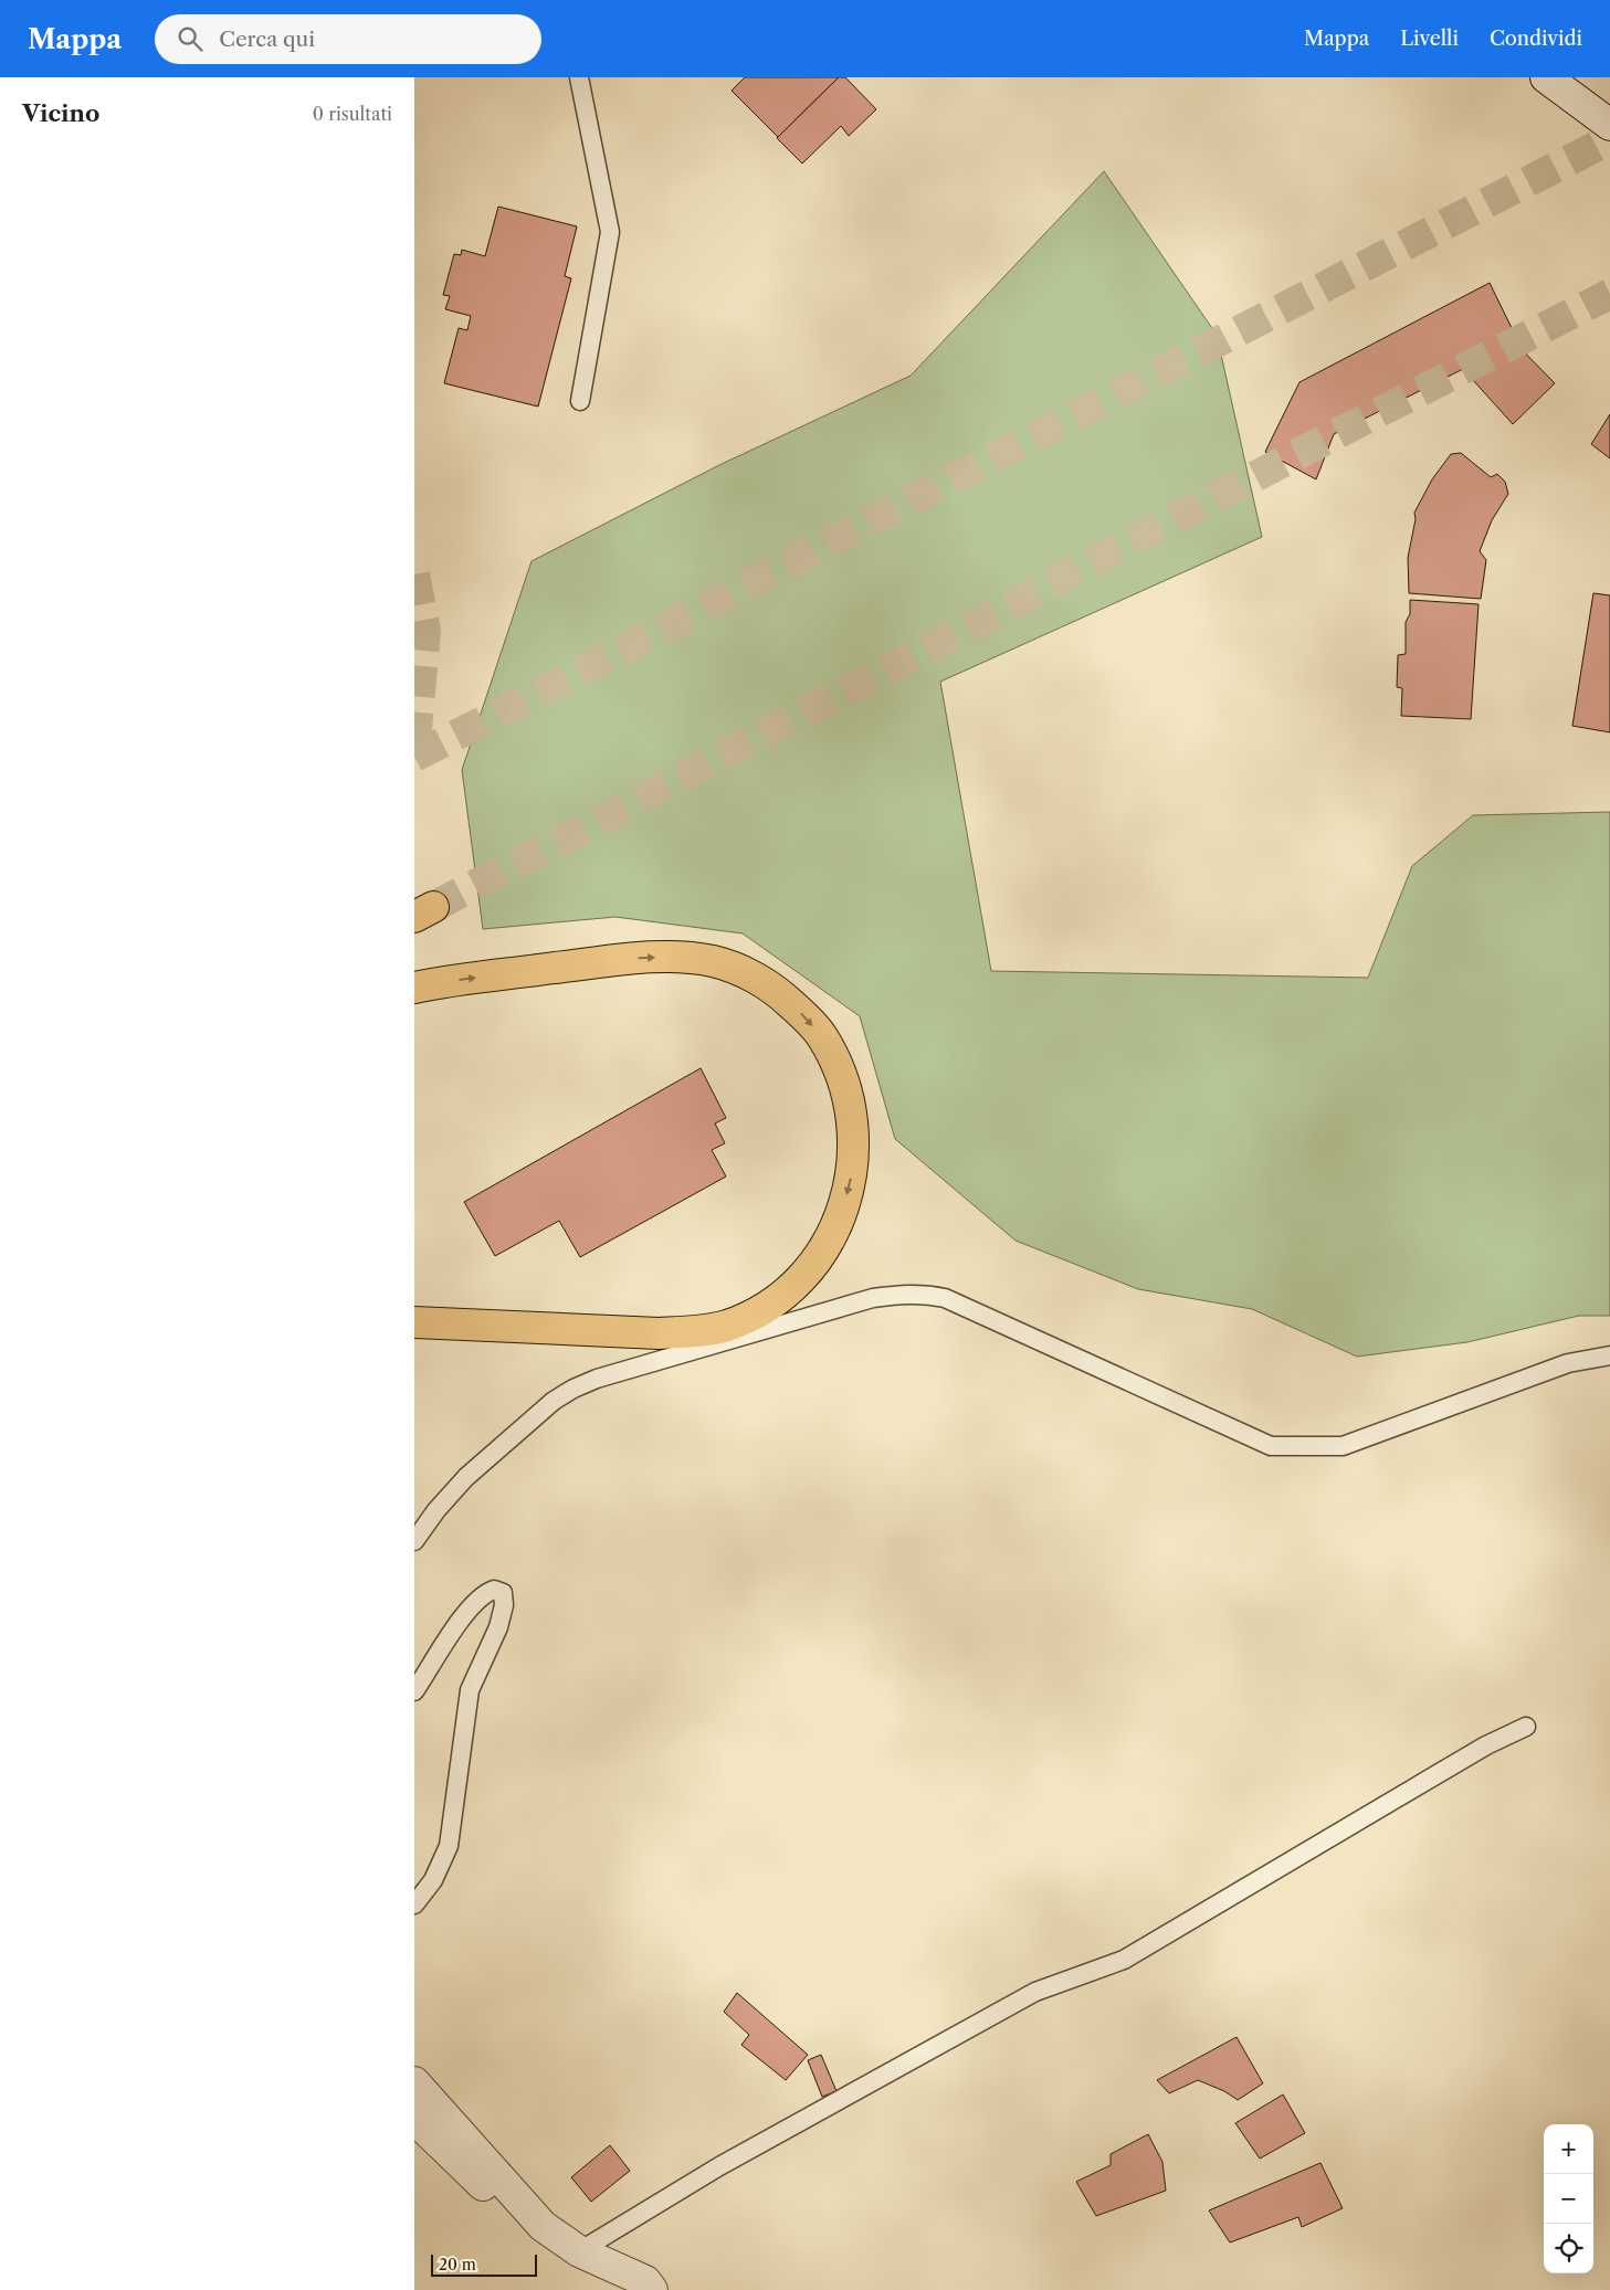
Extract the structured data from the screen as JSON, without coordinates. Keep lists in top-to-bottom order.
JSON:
{
  "scale_bar": "20 m",
  "page": {
    "header": "Mappa",
    "search": "Cerca qui",
    "nav": ["Mappa", "Livelli", "Condividi"],
    "heading": ["Vicino", "0 risultati"],
    "map_buttons": ["+", "−"],
    "scale": "20 m"
  }
}
